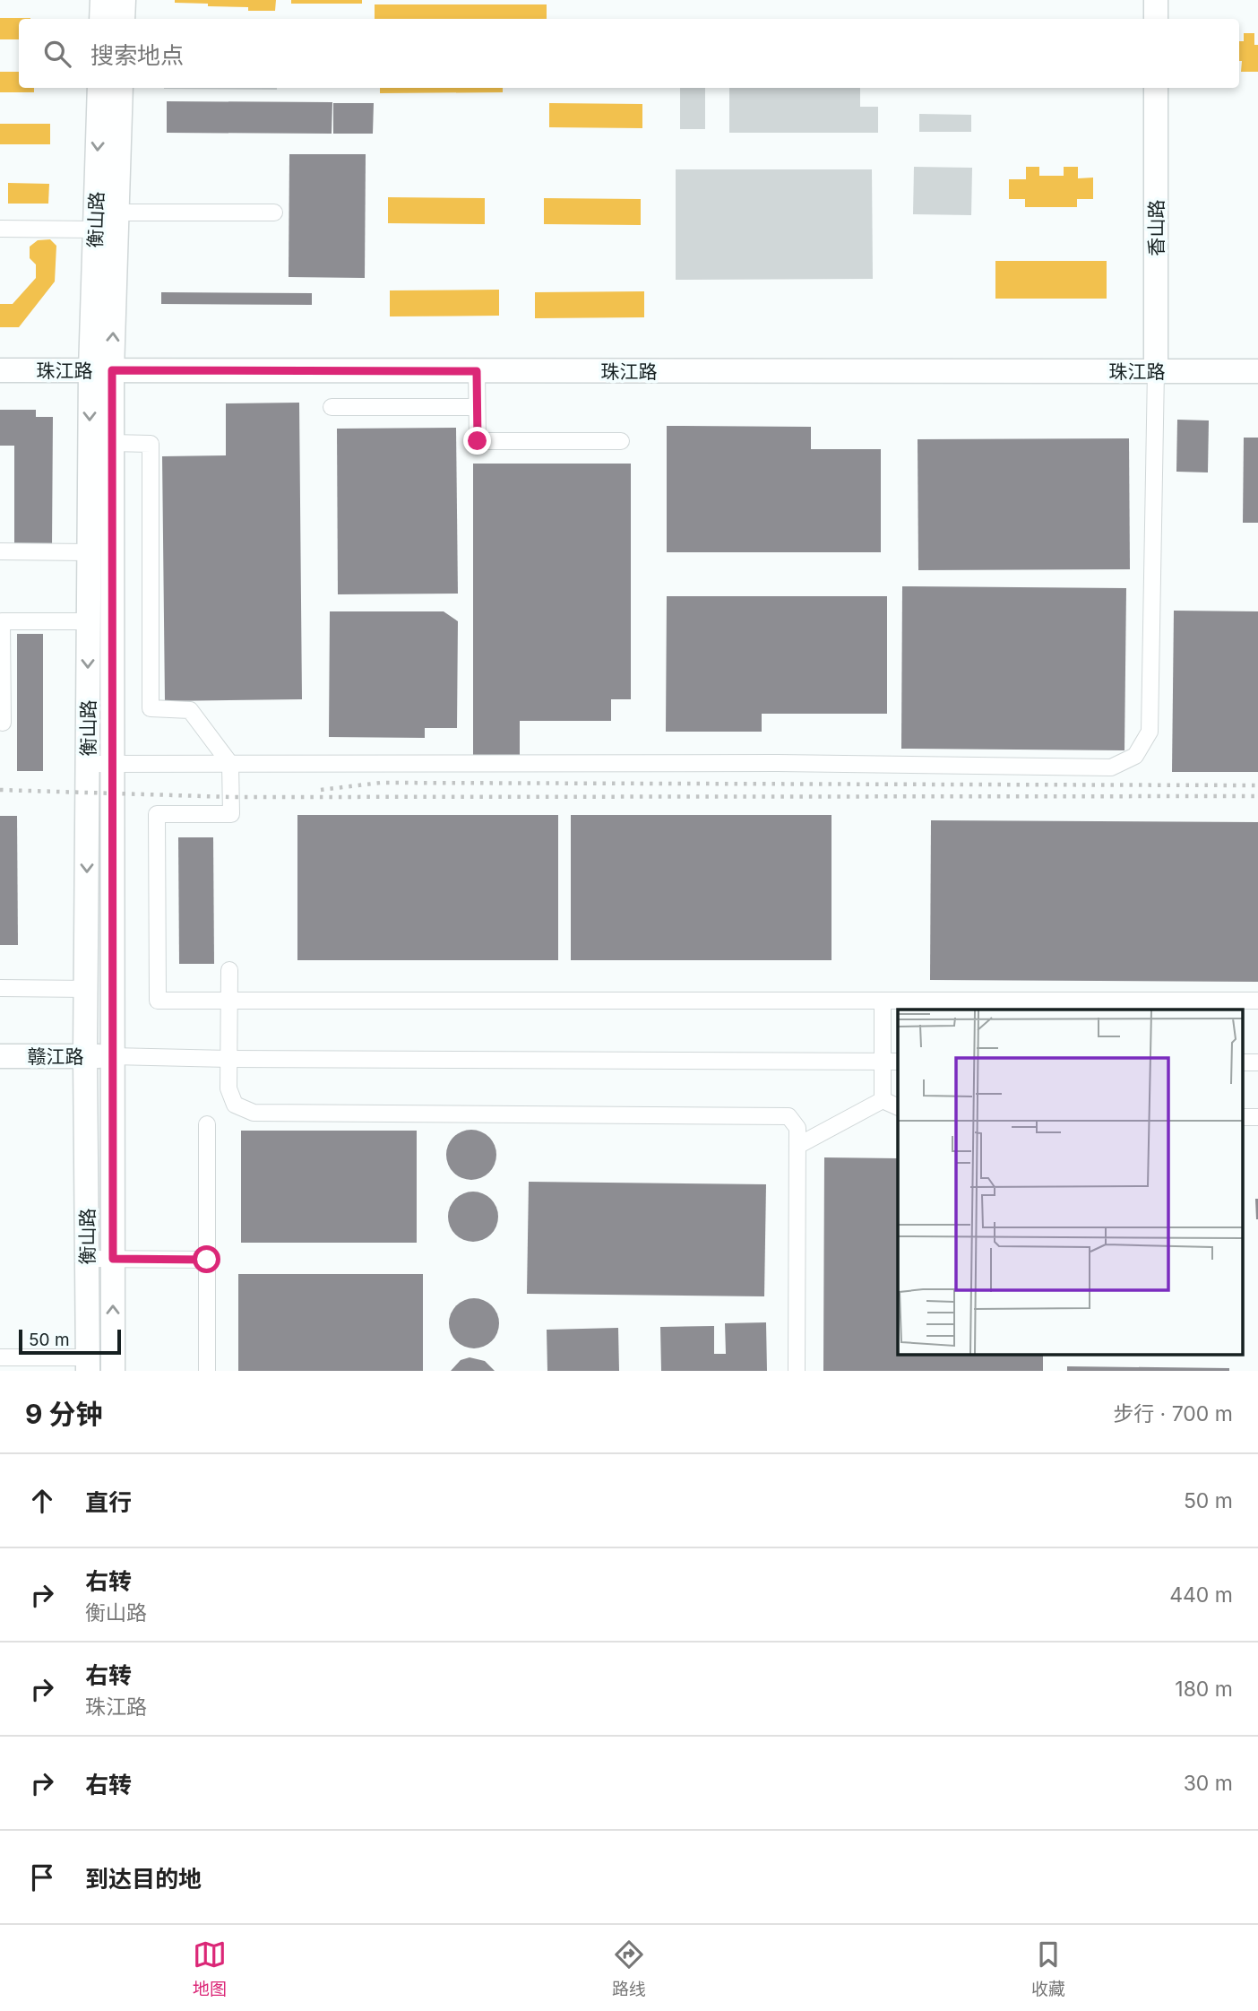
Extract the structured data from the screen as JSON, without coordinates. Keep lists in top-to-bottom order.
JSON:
{
  "streets": {
    "street": [
      "衡山路",
      "香山路",
      "珠江路",
      "赣江路"
    ]
  },
  "crossings": [
    ["衡山路", "珠江路"],
    ["衡山路", "赣江路"],
    ["香山路", "珠江路"]
  ],
  "scale_bar": "50 m",
  "page": {
    "search": "搜索地点",
    "scale": "50 m",
    "heading": ["9 分钟", "步行 · 700 m"],
    "list": [
      ["直行", "50 m"],
      ["右转", "衡山路", "440 m"],
      ["右转", "珠江路", "180 m"],
      ["右转", "30 m"],
      "到达目的地"
    ],
    "nav": ["地图", "路线", "收藏"]
  }
}
